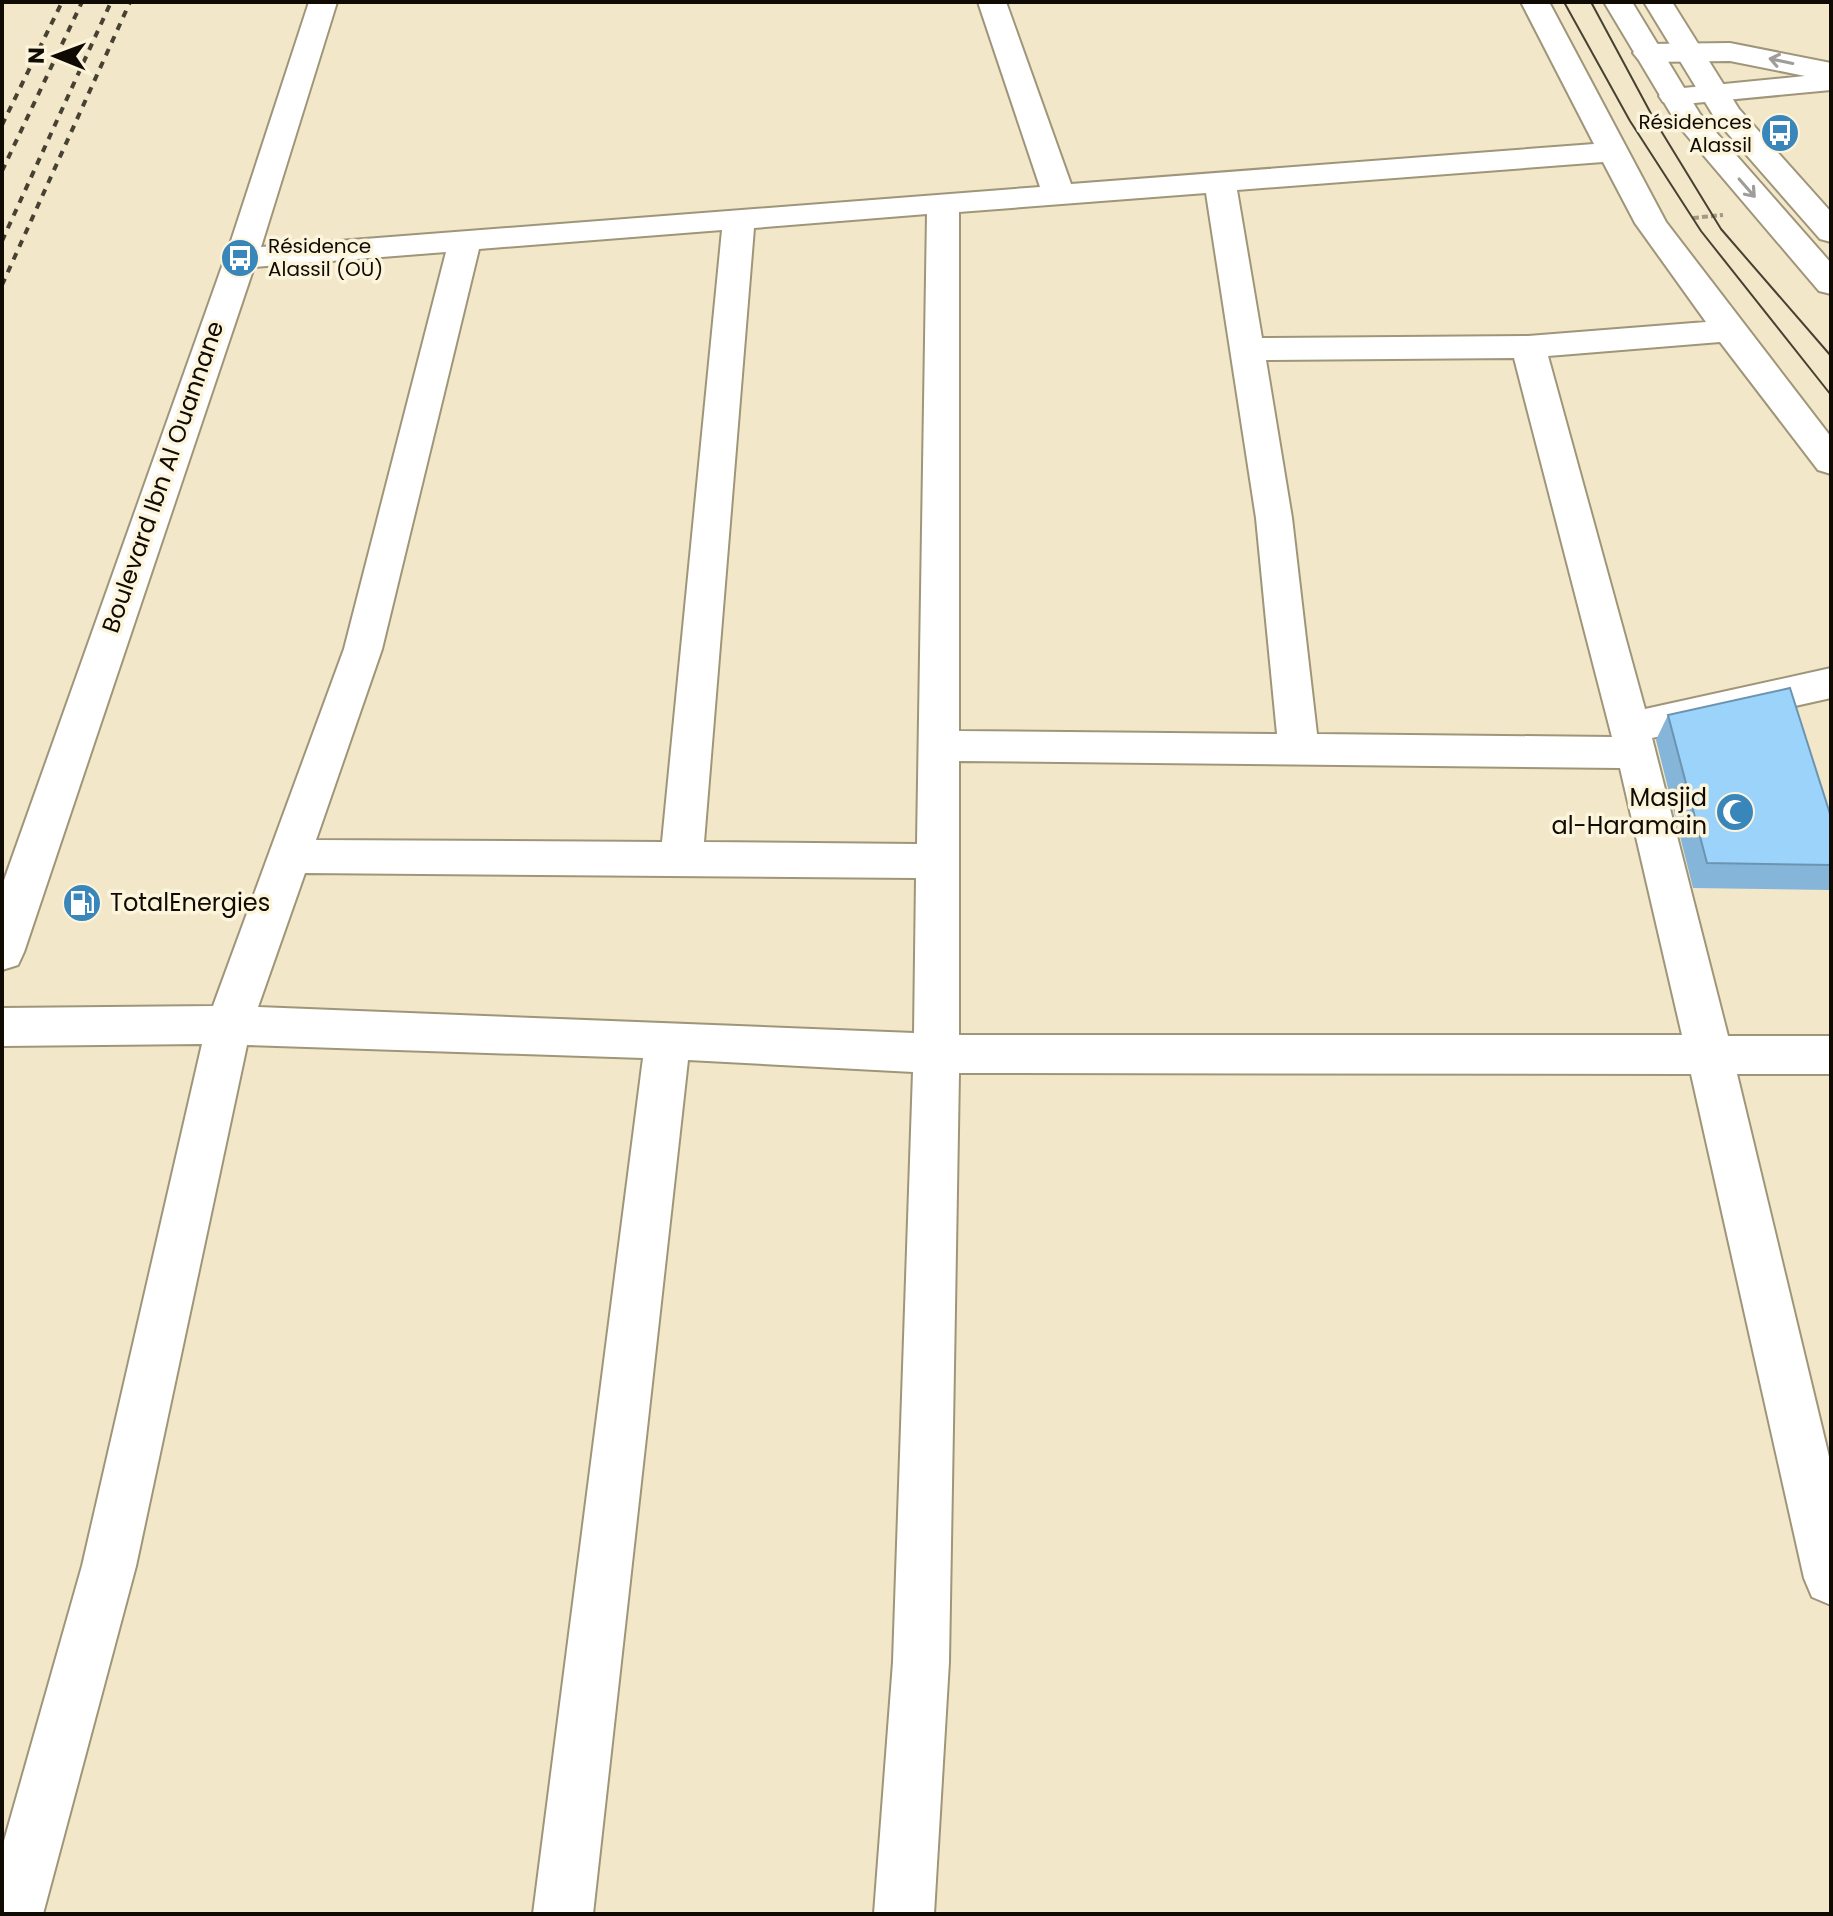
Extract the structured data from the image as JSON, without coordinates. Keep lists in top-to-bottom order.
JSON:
{
  "streets": {
    "street": ["Boulevard Ibn Al Ouannane"]
  },
  "places": {
    "bus stop": ["Résidences Alassil", "Résidence Alassil (OU)"],
    "mosque": ["Masjid al-Haramain"],
    "fuel station": ["TotalEnergies"]
  },
  "north": "left"
}
